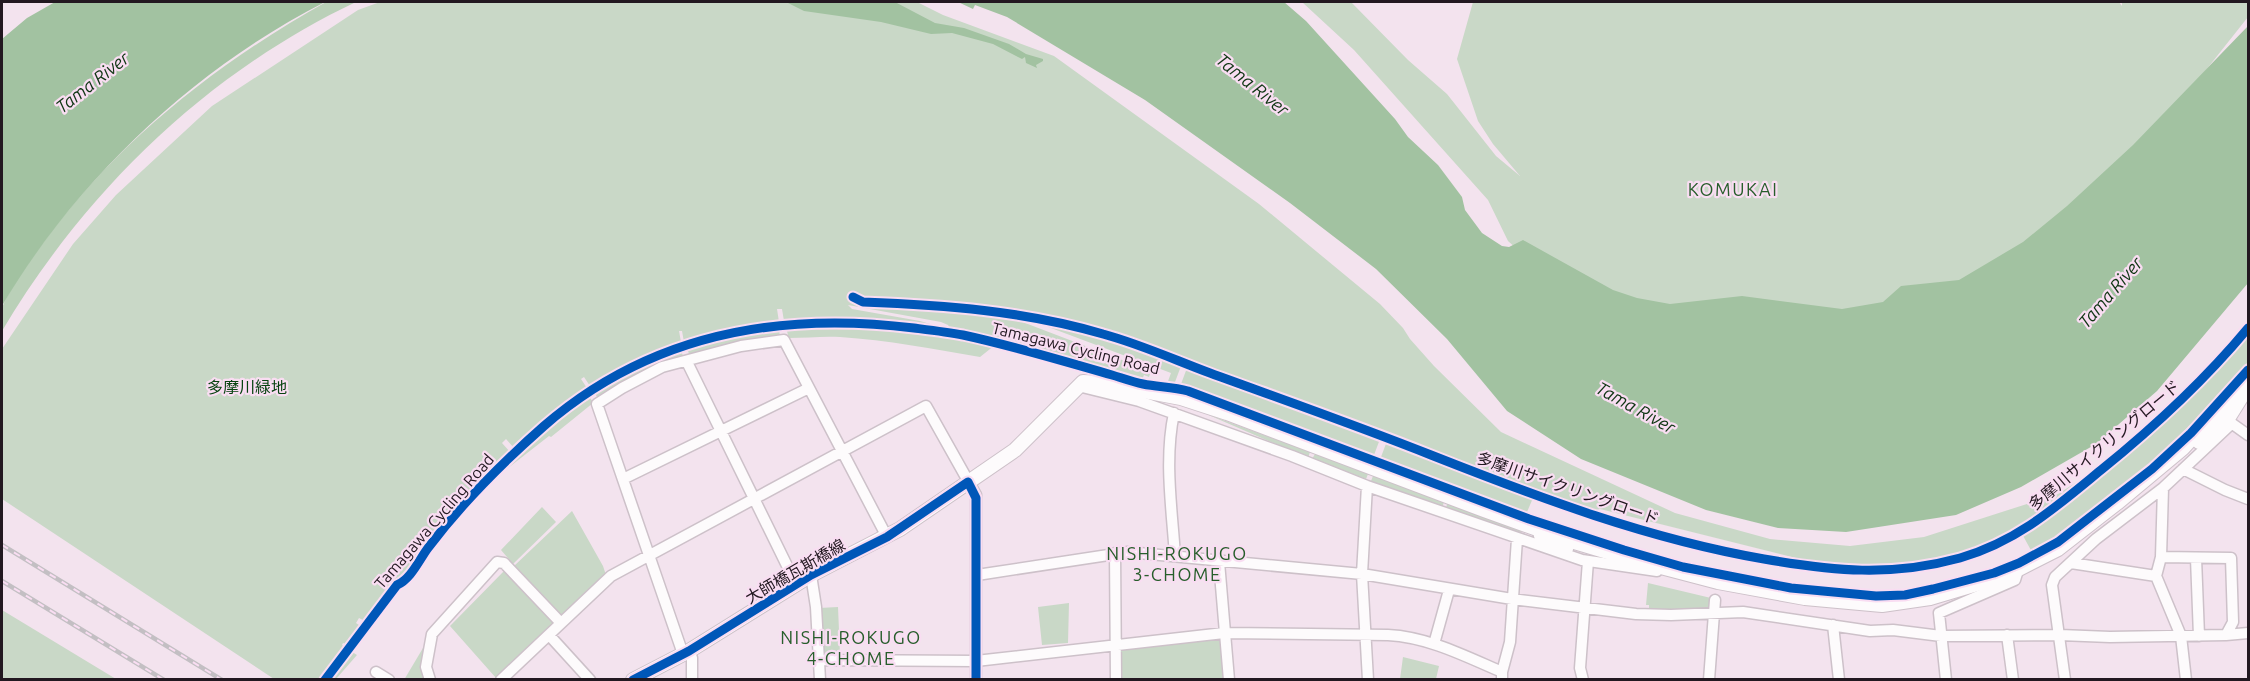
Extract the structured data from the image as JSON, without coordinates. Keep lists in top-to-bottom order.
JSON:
{
  "streets": {
    "street": ["大師橋瓦斯橋線"],
    "cycle path": ["Tamagawa Cycling Road"]
  },
  "districts": ["KOMUKAI", "NISHI-ROKUGO 3-CHOME", "NISHI-ROKUGO 4-CHOME"],
  "water": ["Tama River"],
  "parks": ["多摩川緑地"]
}
